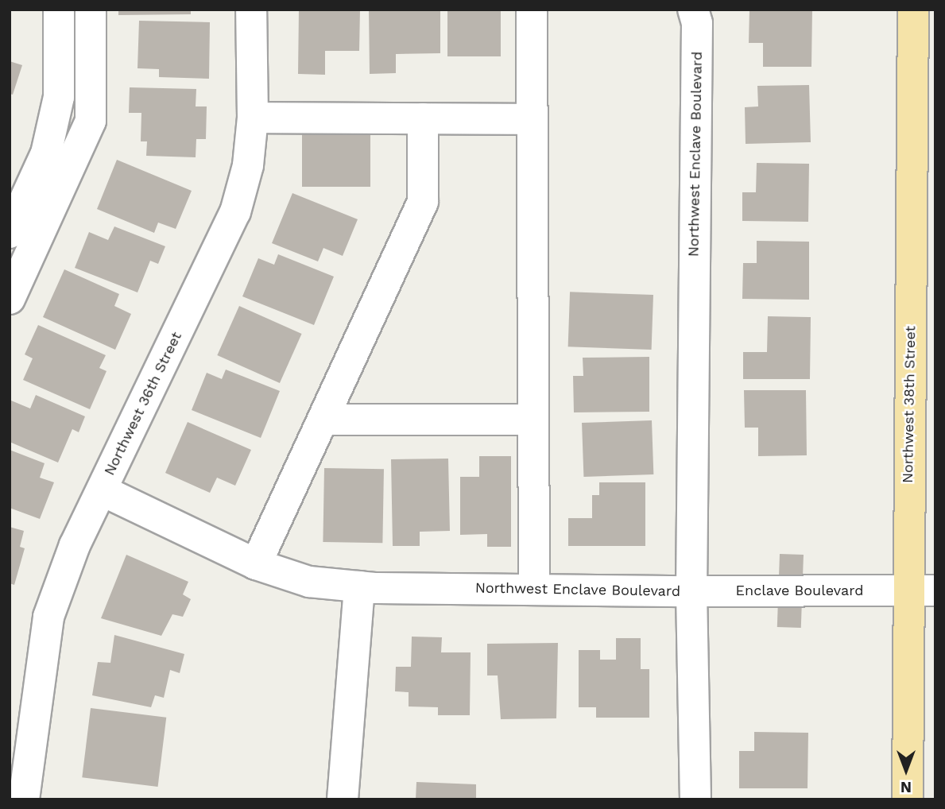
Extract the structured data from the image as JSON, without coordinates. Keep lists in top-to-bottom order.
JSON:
{
  "streets": {
    "main road": ["Northwest 38th Street"],
    "street": ["Northwest Enclave Boulevard", "Northwest 36th Street", "Enclave Boulevard"]
  },
  "crossings": [
    ["Northwest Enclave Boulevard", "Northwest 36th Street"],
    ["Northwest Enclave Boulevard", "Enclave Boulevard"],
    ["Northwest 38th Street", "Enclave Boulevard"]
  ],
  "north": "bottom"
}
